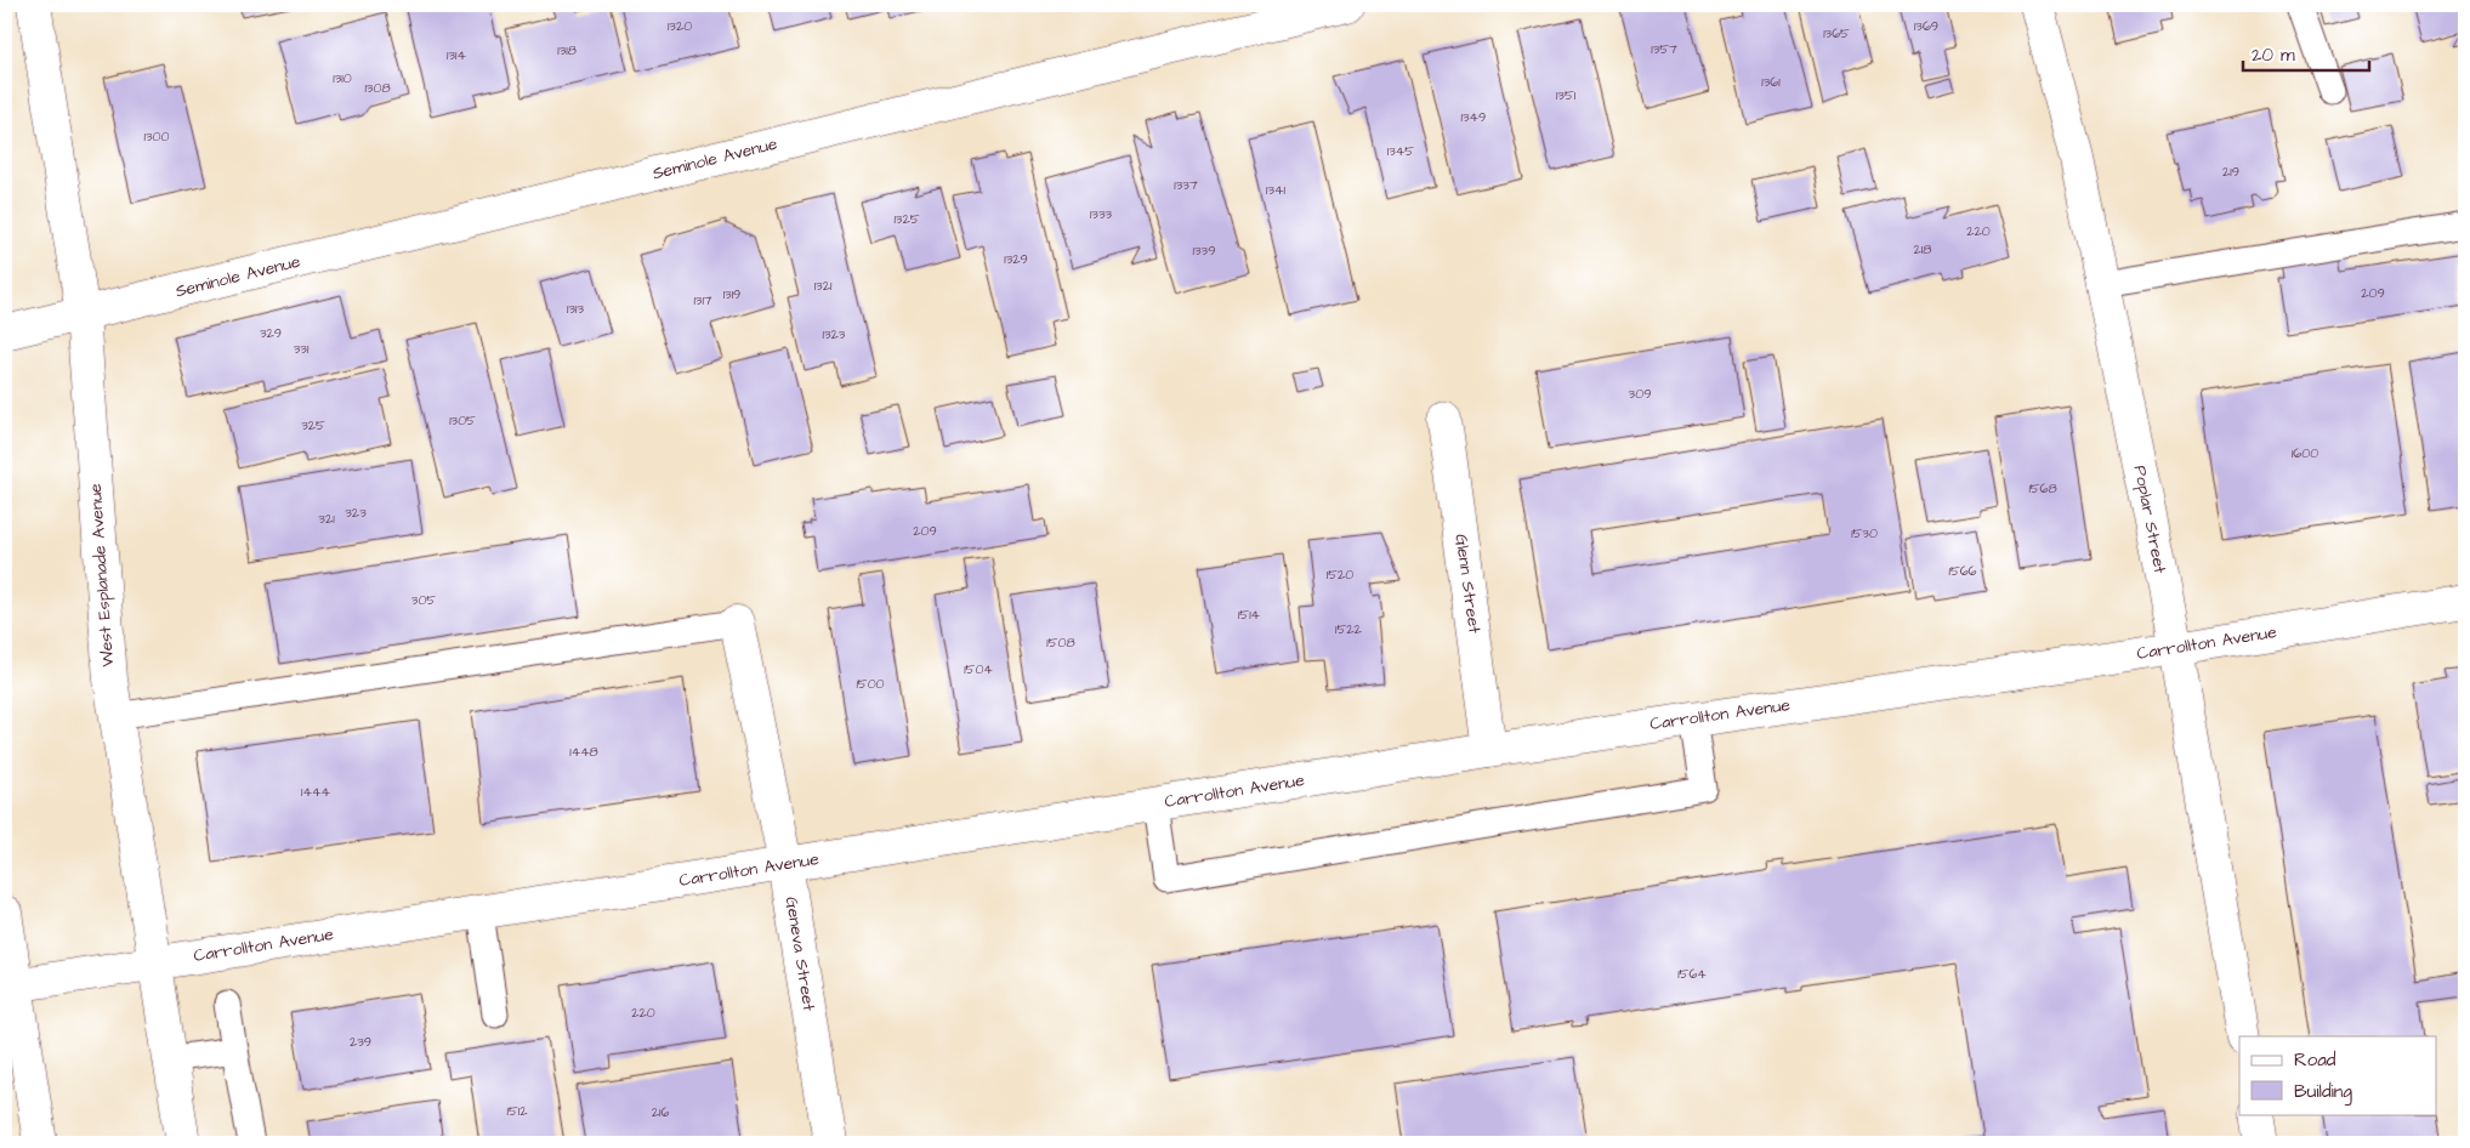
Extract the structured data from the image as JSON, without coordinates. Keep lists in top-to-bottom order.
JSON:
{
  "streets": {
    "street": [
      "Seminole Avenue",
      "Poplar Street",
      "West Esplanade Avenue",
      "Glenn Street",
      "Carrollton Avenue",
      "Geneva Street"
    ]
  },
  "crossings": [
    ["Seminole Avenue", "West Esplanade Avenue"],
    ["Poplar Street", "Carrollton Avenue"],
    ["West Esplanade Avenue", "Carrollton Avenue"],
    ["Glenn Street", "Carrollton Avenue"],
    ["Carrollton Avenue", "Geneva Street"]
  ],
  "house_numbers": [
    "1320",
    "1369",
    "1365",
    "1357",
    "1318",
    "1314",
    "1310",
    "1361",
    "1308",
    "1351",
    "1349",
    "1300",
    "1345",
    "219",
    "1337",
    "1341",
    "1333",
    "1325",
    "220",
    "218",
    "1339",
    "1329",
    "1321",
    "209",
    "1319",
    "1317",
    "1313",
    "329",
    "1323",
    "331",
    "309",
    "1305",
    "325",
    "1600",
    "1568",
    "323",
    "321",
    "209",
    "1530",
    "1566",
    "1520",
    "305",
    "1514",
    "1522",
    "1508",
    "1504",
    "1500",
    "1448",
    "1444",
    "1564",
    "220",
    "239",
    "1512",
    "216"
  ],
  "legend": ["Road", "Building"],
  "scale_bar": "20 m"
}
